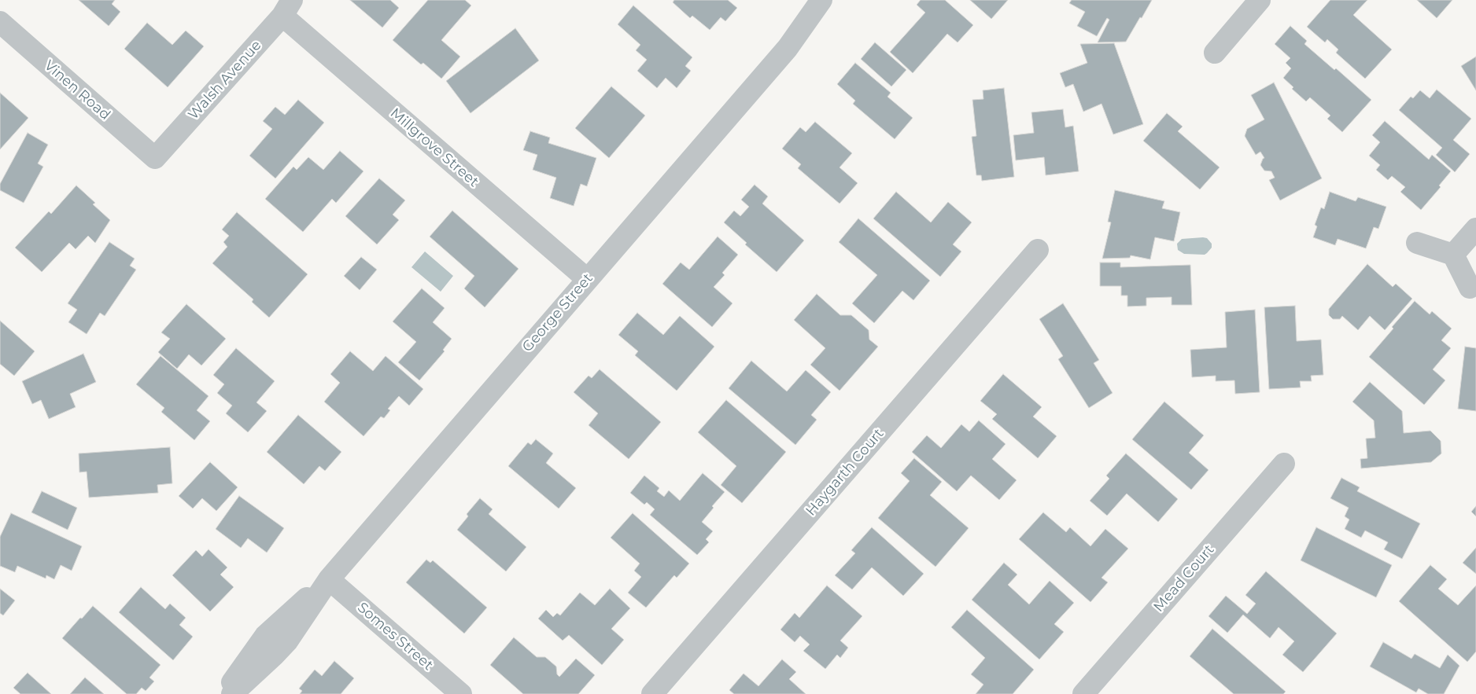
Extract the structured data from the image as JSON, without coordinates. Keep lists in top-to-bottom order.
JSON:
{
  "streets": {
    "street": [
      "Walsh Avenue",
      "Vinen Road",
      "Millgrove Street",
      "George Street",
      "Haygarth Court",
      "Mead Court",
      "Somes Street"
    ]
  },
  "crossings": [
    ["Walsh Avenue", "Vinen Road"],
    ["Walsh Avenue", "Millgrove Street"],
    ["Millgrove Street", "George Street"],
    ["George Street", "Somes Street"]
  ]
}
